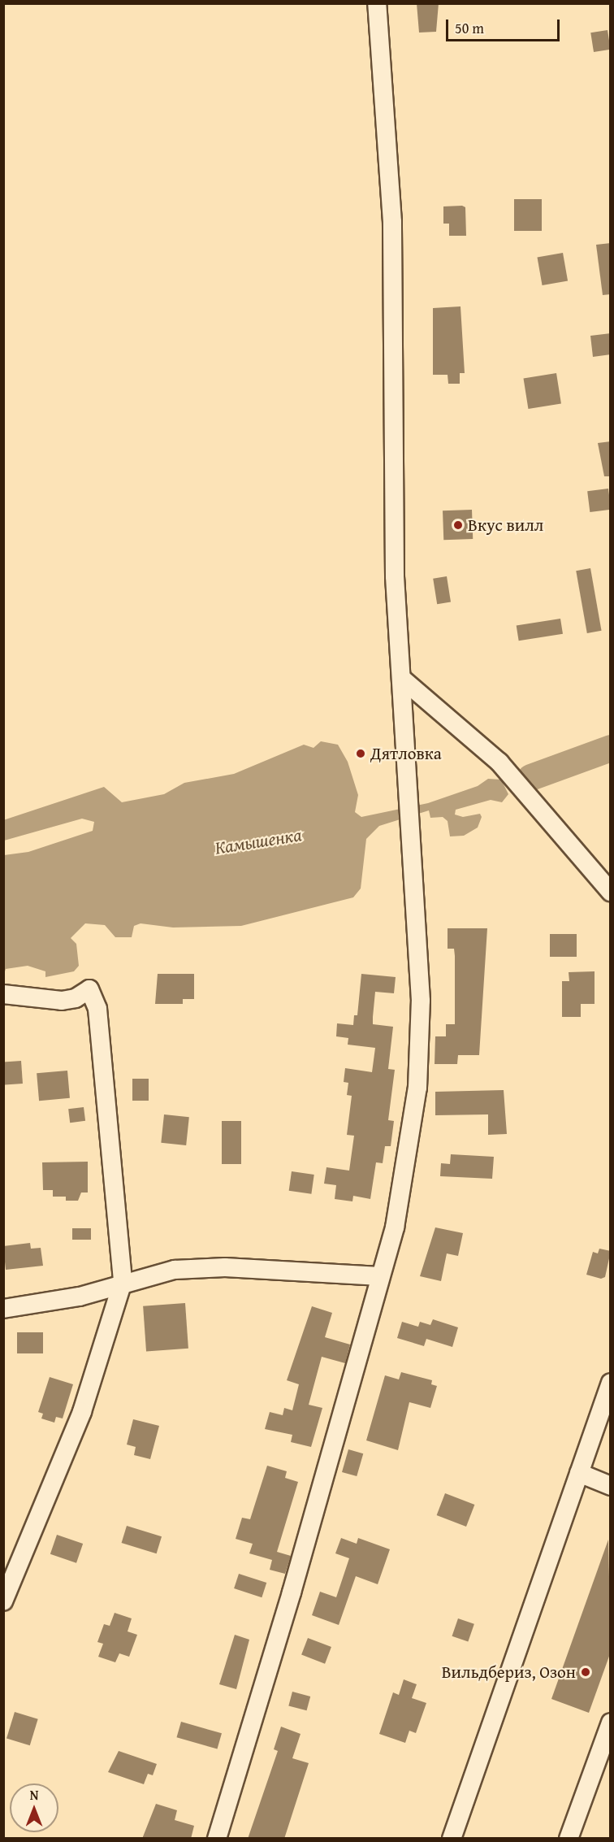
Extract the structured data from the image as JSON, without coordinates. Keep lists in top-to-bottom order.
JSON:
{
  "water": ["Камышенка"],
  "places": ["Вкус вилл", "Дятловка", "Вильдбериз, Озон"],
  "scale_bar": "50 m",
  "north": "top"
}
